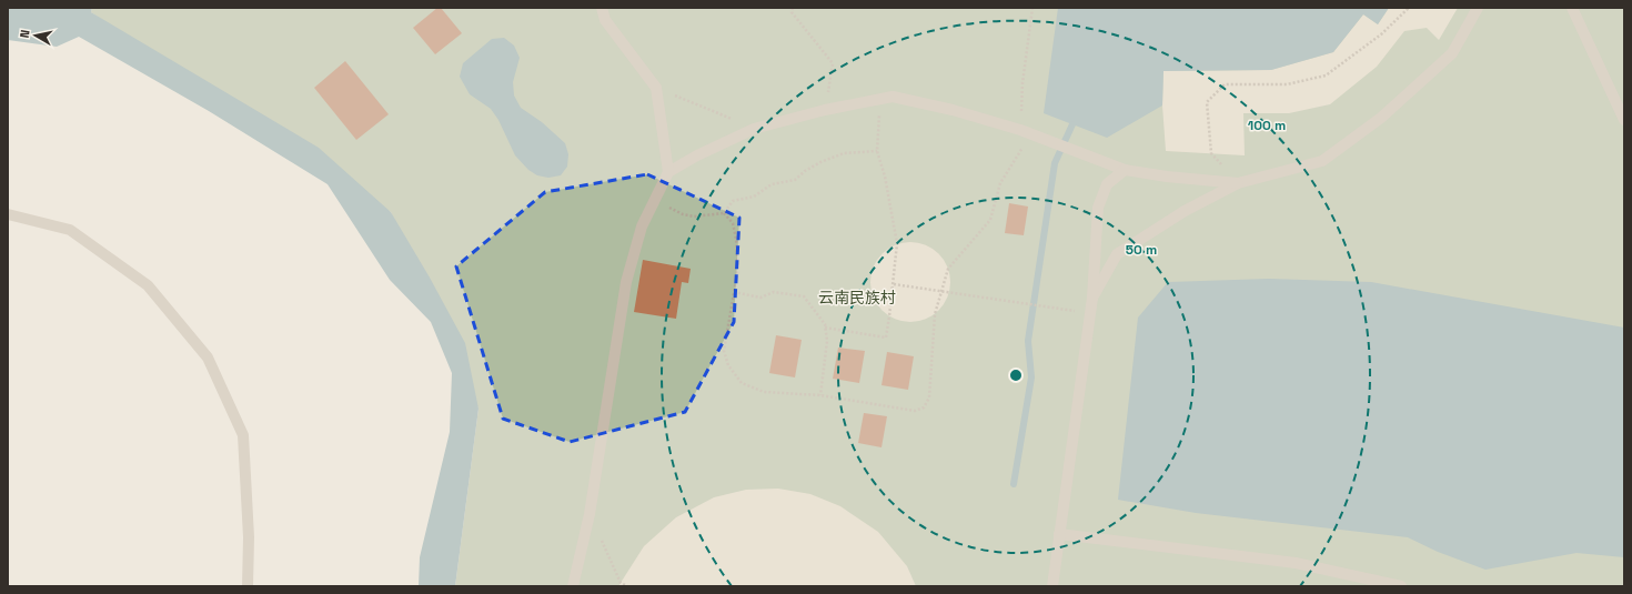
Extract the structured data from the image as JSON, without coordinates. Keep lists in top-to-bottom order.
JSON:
{
  "parks": ["云南民族村"],
  "north": "left",
  "rings": ["100 m", "50 m"]
}
